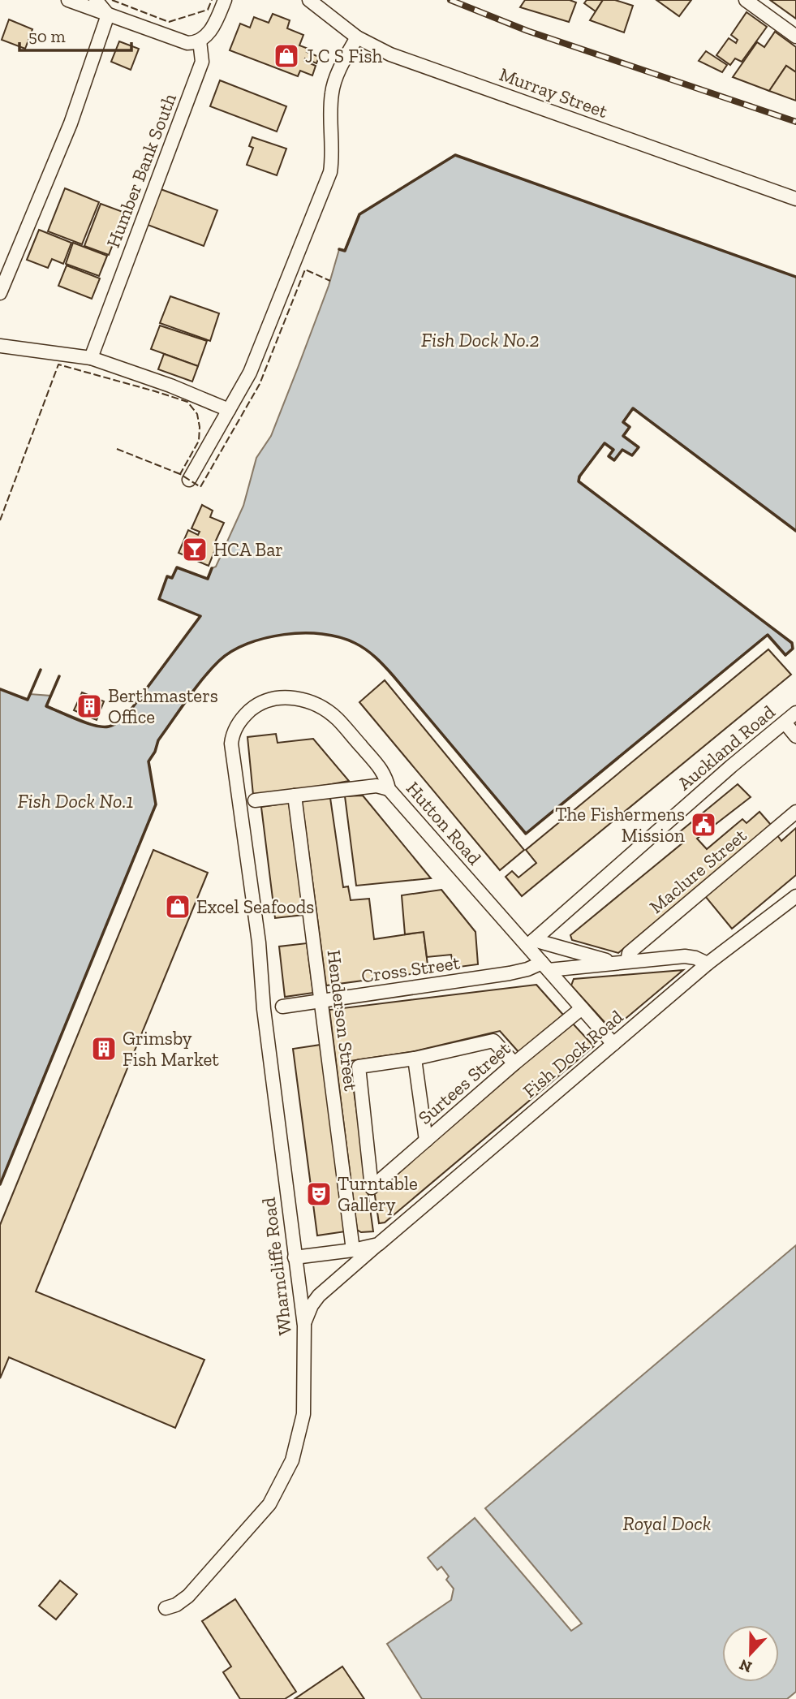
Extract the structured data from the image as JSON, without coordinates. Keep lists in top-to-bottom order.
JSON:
{
  "streets": {
    "street": [
      "Murray Street",
      "Humber Bank South",
      "Auckland Road",
      "Hutton Road",
      "Maclure Street",
      "Cross Street",
      "Henderson Street",
      "Fish Dock Road",
      "Surtees Street",
      "Wharncliffe Road"
    ]
  },
  "crossings": [
    ["Auckland Road", "Hutton Road"],
    ["Auckland Road", "Cross Street"],
    ["Hutton Road", "Cross Street"],
    ["Hutton Road", "Fish Dock Road"],
    ["Hutton Road", "Surtees Street"],
    ["Hutton Road", "Wharncliffe Road"],
    ["Maclure Street", "Cross Street"],
    ["Cross Street", "Henderson Street"],
    ["Cross Street", "Fish Dock Road"],
    ["Henderson Street", "Fish Dock Road"],
    ["Fish Dock Road", "Wharncliffe Road"]
  ],
  "water": ["Fish Dock No.2", "Fish Dock No.1", "Royal Dock"],
  "places": {
    "shop": ["J C S Fish", "Excel Seafoods"],
    "bar": ["HCA Bar"],
    "building": ["Berthmasters Office", "Grimsby Fish Market"],
    "public building": ["The Fishermens Mission"],
    "theatre": ["Turntable Gallery"]
  },
  "scale_bar": "50 m",
  "north": "bottom"
}
